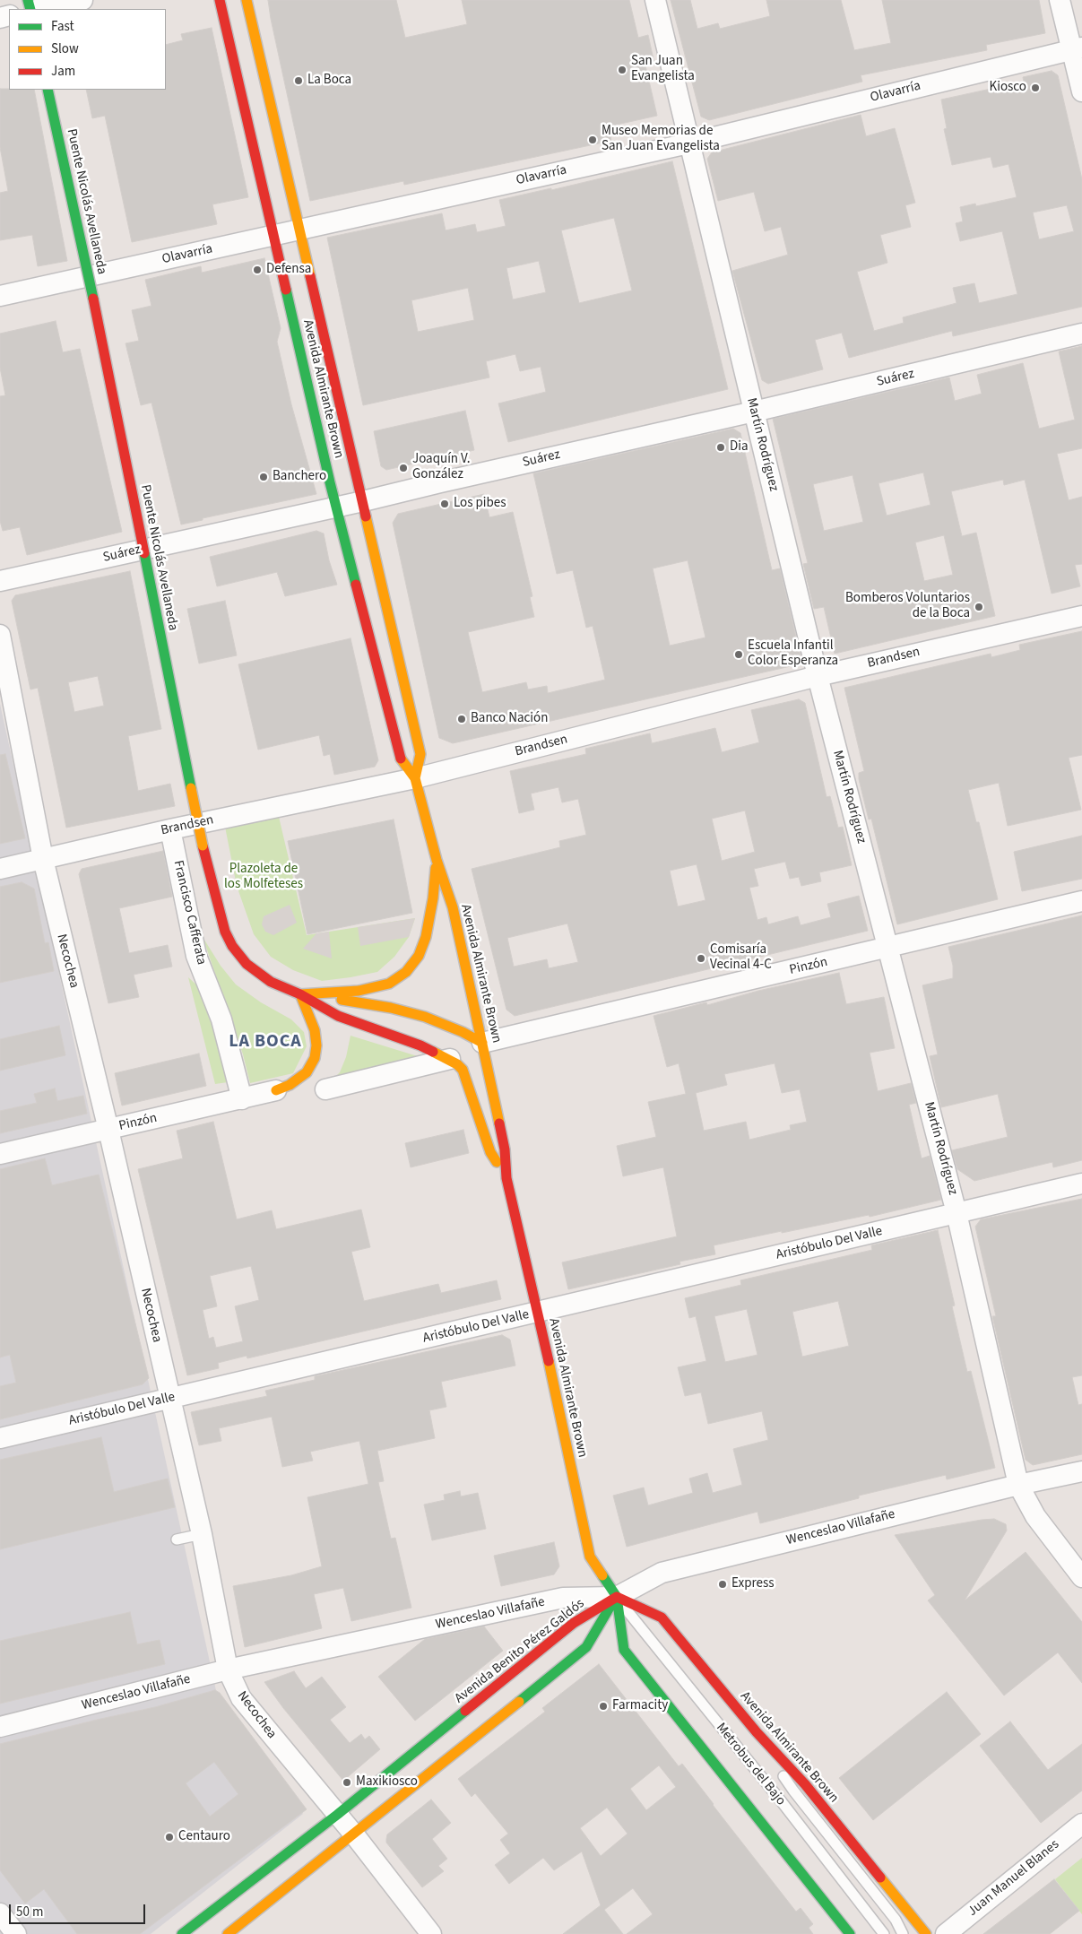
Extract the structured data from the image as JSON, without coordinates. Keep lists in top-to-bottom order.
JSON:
{
  "streets": {
    "main road": ["Puente Nicolás Avellaneda", "Avenida Almirante Brown", "Avenida Benito Pérez Galdós"],
    "street": [
      "Olavarría",
      "Suárez",
      "Martín Rodríguez",
      "Brandsen",
      "Francisco Cafferata",
      "Necochea",
      "Pinzón",
      "Aristóbulo Del Valle",
      "Wenceslao Villafañe",
      "Juan Manuel Blanes"
    ],
    "lane": ["Metrobus del Bajo"]
  },
  "crossings": [
    ["Olavarría", "Avenida Almirante Brown"],
    ["Olavarría", "Martín Rodríguez"],
    ["Puente Nicolás Avellaneda", "Avenida Almirante Brown"],
    ["Puente Nicolás Avellaneda", "Pinzón"],
    ["Suárez", "Avenida Almirante Brown"],
    ["Suárez", "Martín Rodríguez"],
    ["Avenida Almirante Brown", "Brandsen"],
    ["Avenida Almirante Brown", "Pinzón"],
    ["Avenida Almirante Brown", "Aristóbulo Del Valle"],
    ["Avenida Almirante Brown", "Wenceslao Villafañe"],
    ["Avenida Almirante Brown", "Avenida Benito Pérez Galdós"],
    ["Avenida Almirante Brown", "Metrobus del Bajo"],
    ["Martín Rodríguez", "Brandsen"],
    ["Martín Rodríguez", "Pinzón"],
    ["Martín Rodríguez", "Aristóbulo Del Valle"],
    ["Martín Rodríguez", "Wenceslao Villafañe"],
    ["Brandsen", "Francisco Cafferata"],
    ["Brandsen", "Necochea"],
    ["Francisco Cafferata", "Pinzón"],
    ["Necochea", "Pinzón"],
    ["Necochea", "Aristóbulo Del Valle"],
    ["Necochea", "Wenceslao Villafañe"],
    ["Necochea", "Avenida Benito Pérez Galdós"],
    ["Wenceslao Villafañe", "Avenida Benito Pérez Galdós"],
    ["Wenceslao Villafañe", "Metrobus del Bajo"],
    ["Avenida Benito Pérez Galdós", "Metrobus del Bajo"]
  ],
  "districts": ["LA BOCA"],
  "parks": ["Plazoleta de los Molfeteses"],
  "places": [
    "San Juan Evangelista",
    "La Boca",
    "Kiosco",
    "Museo Memorias de San Juan Evangelista",
    "Defensa",
    "Dia",
    "Joaquín V. González",
    "Banchero",
    "Los pibes",
    "Bomberos Voluntarios de la Boca",
    "Escuela Infantil Color Esperanza",
    "Banco Nación",
    "Comisaría Vecinal 4-C",
    "Express",
    "Farmacity",
    "Maxikiosco",
    "Centauro"
  ],
  "legend": ["Fast", "Slow", "Jam"],
  "scale_bar": "50 m"
}
